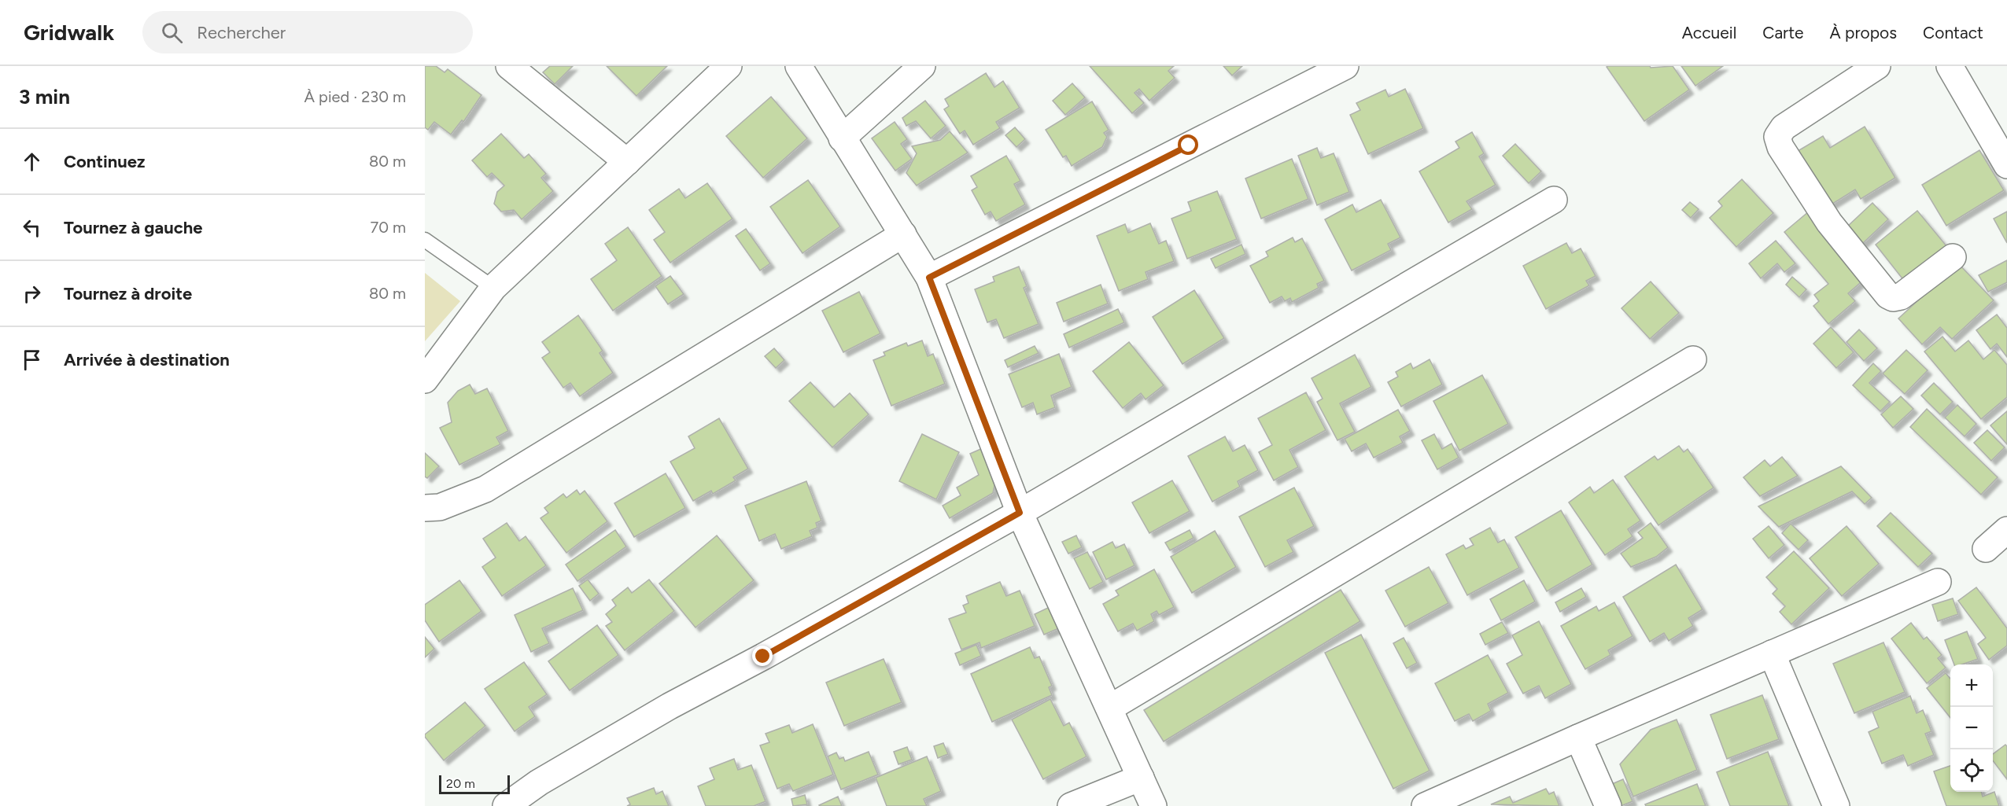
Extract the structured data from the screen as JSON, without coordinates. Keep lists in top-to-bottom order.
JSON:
{
  "scale_bar": "20 m",
  "page": {
    "header": "Gridwalk",
    "search": "Rechercher",
    "nav": [
      "Accueil",
      "Carte",
      "À propos",
      "Contact"
    ],
    "heading": ["3 min", "À pied · 230 m"],
    "list": [
      ["Continuez", "80 m"],
      ["Tournez à gauche", "70 m"],
      ["Tournez à droite", "80 m"],
      "Arrivée à destination"
    ],
    "map_buttons": ["+", "−"],
    "scale": "20 m"
  }
}
